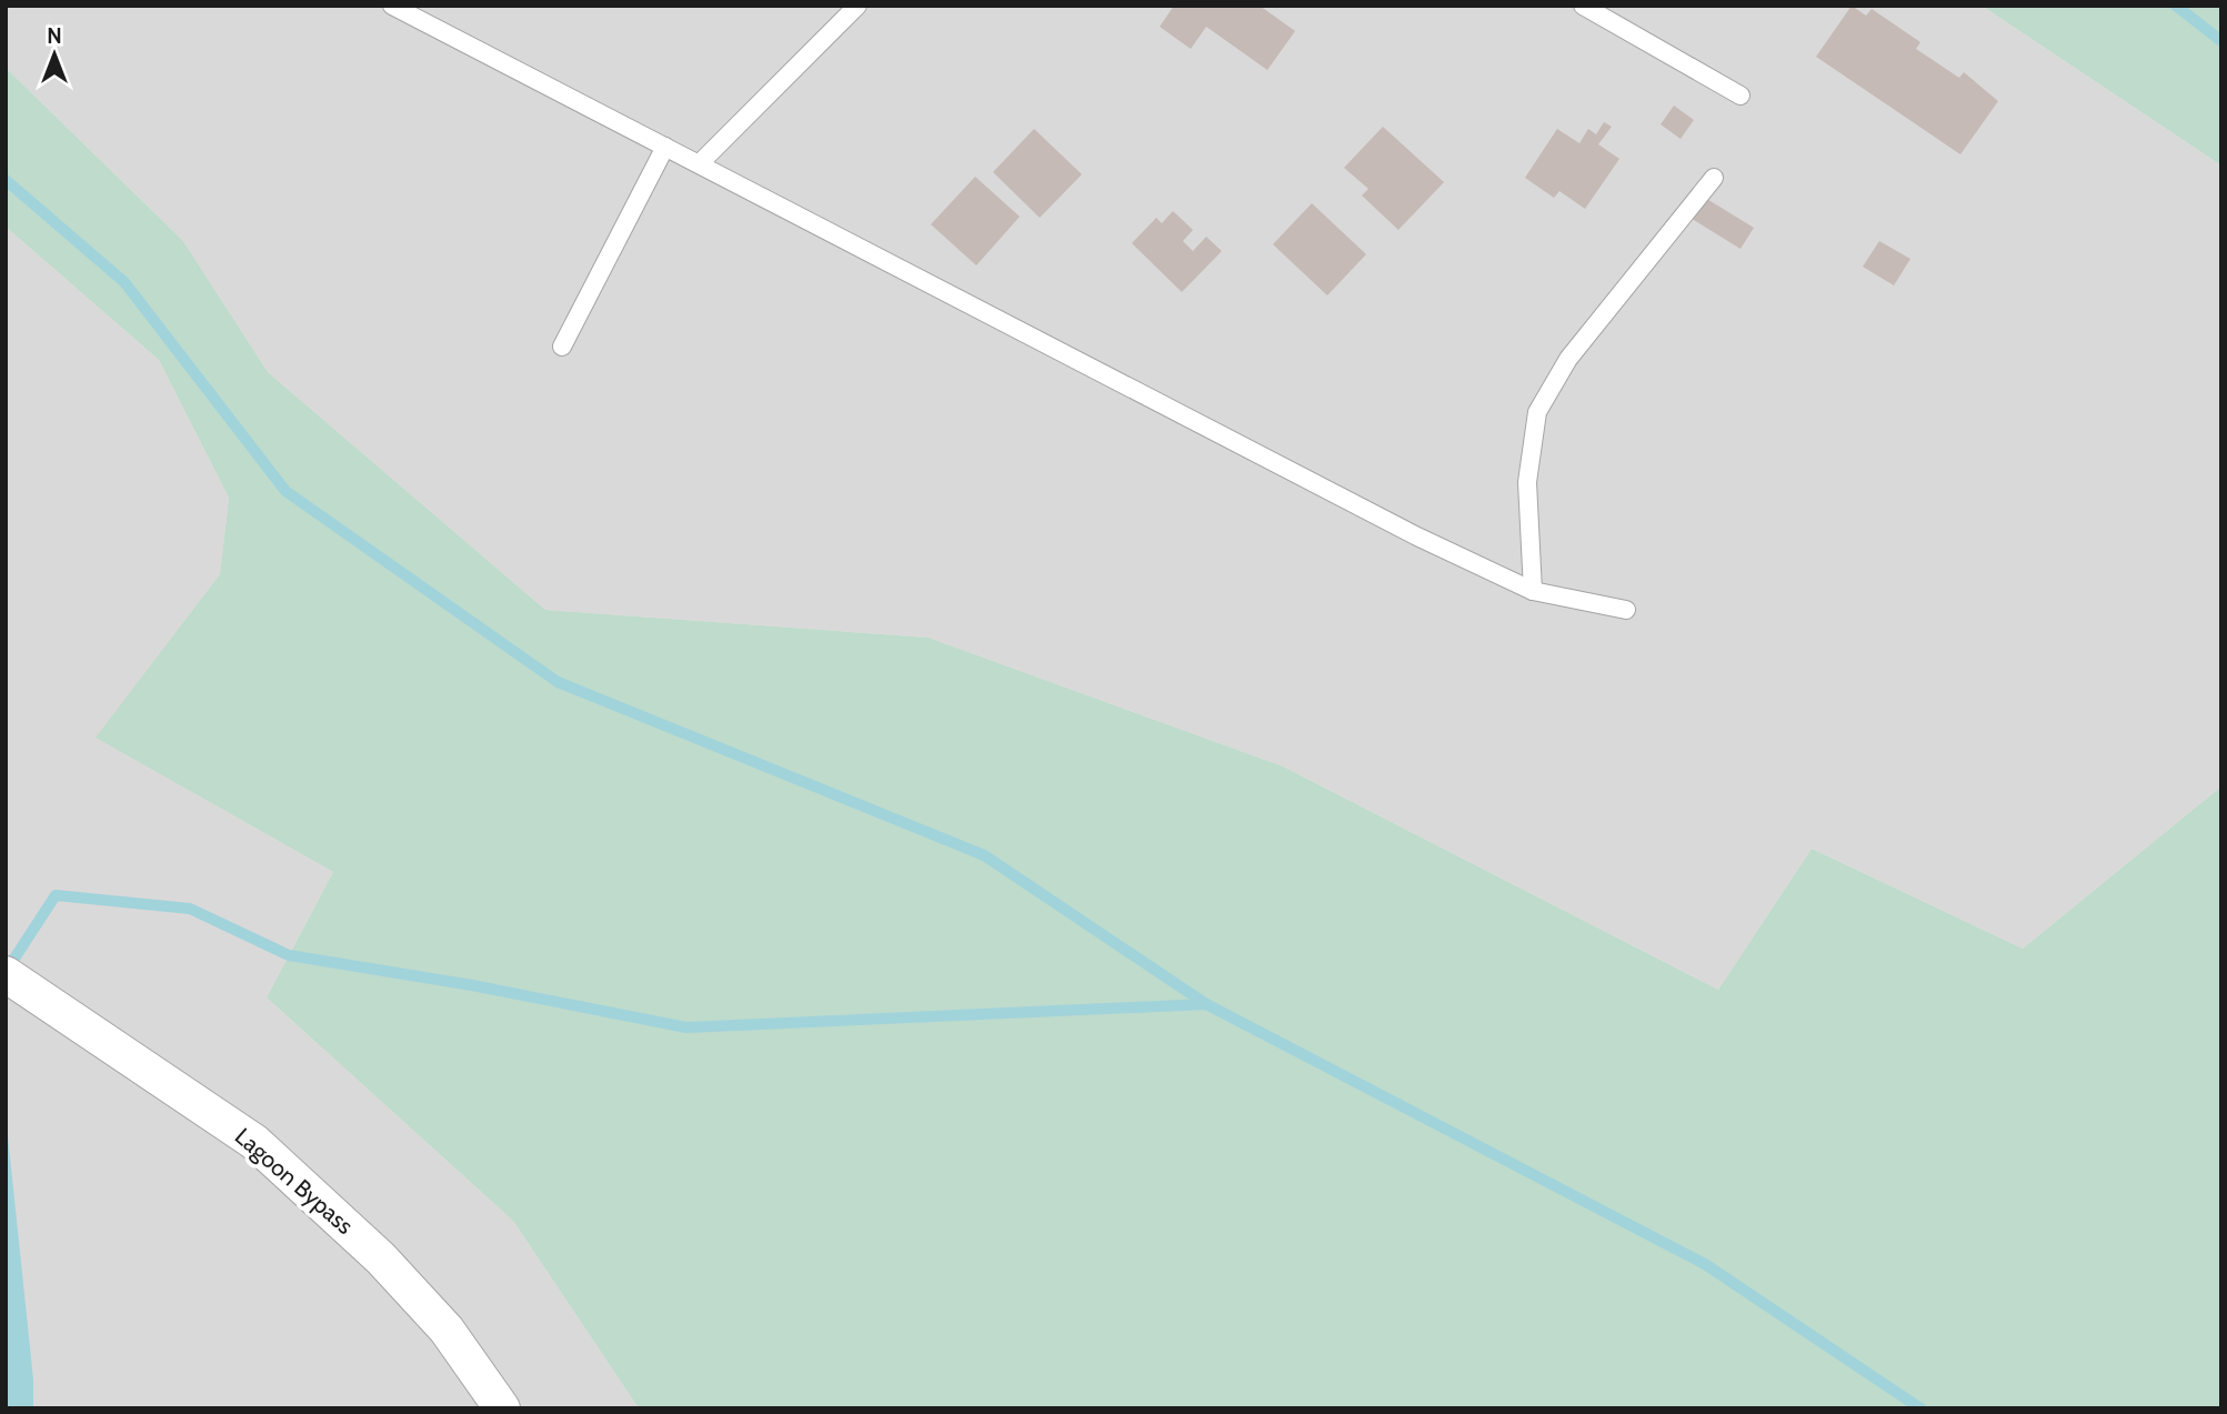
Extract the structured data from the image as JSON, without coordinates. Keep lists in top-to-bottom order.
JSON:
{
  "streets": {
    "street": ["Lagoon Bypass"]
  },
  "north": "top"
}
